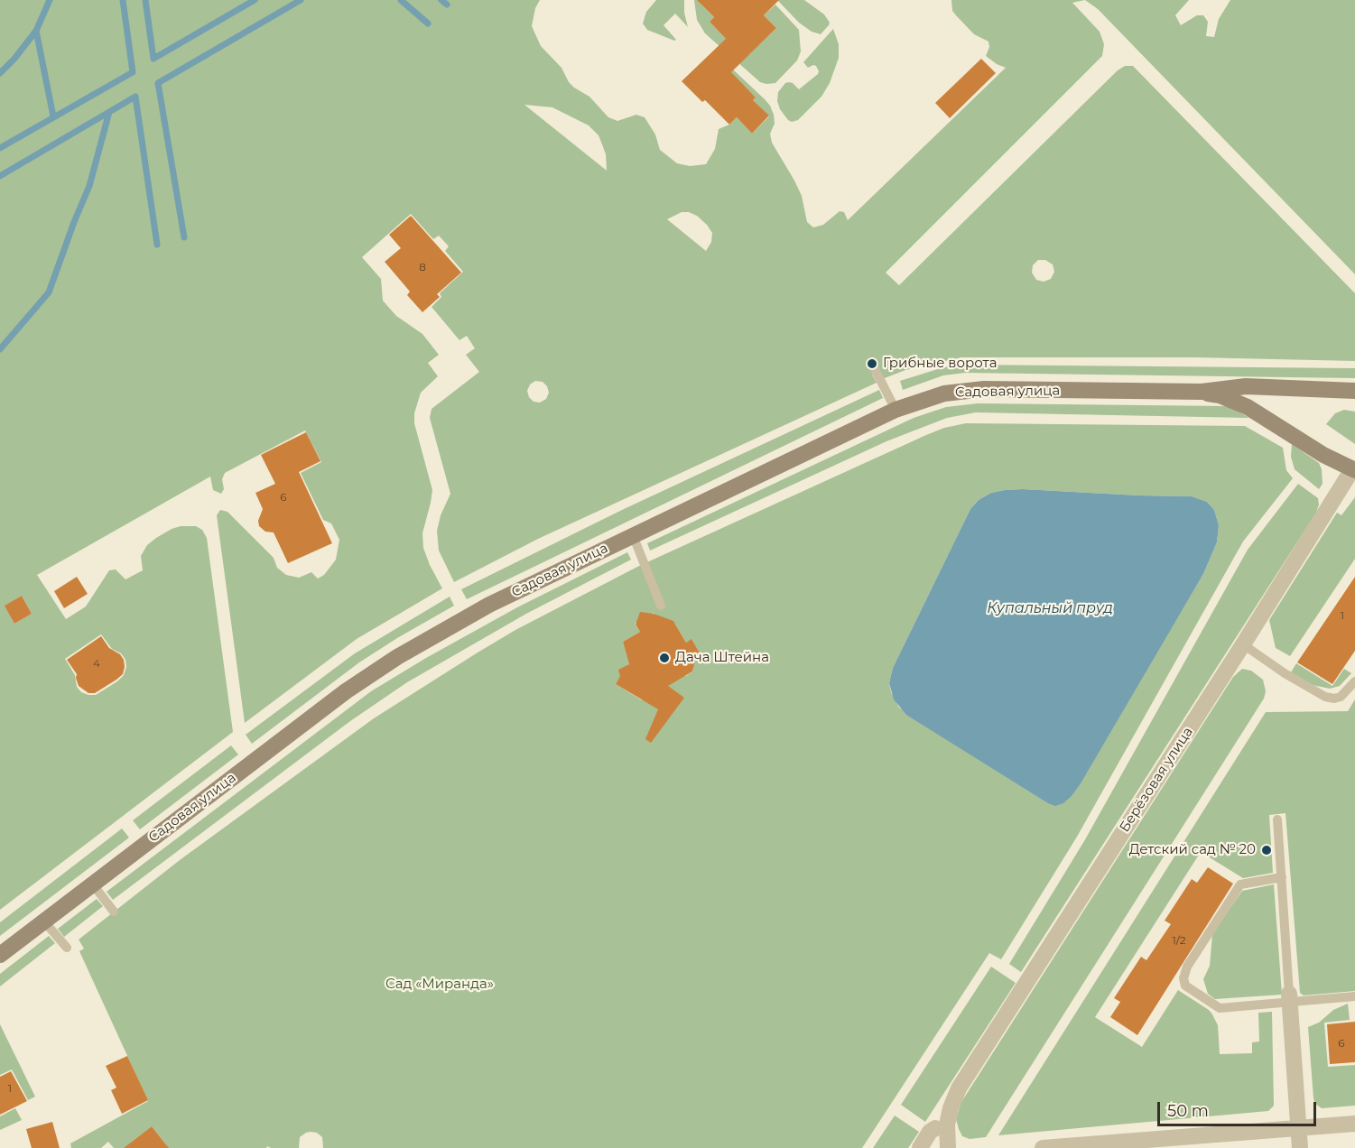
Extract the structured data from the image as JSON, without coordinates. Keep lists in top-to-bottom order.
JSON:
{
  "streets": {
    "main road": ["Садовая улица"],
    "street": ["Берёзовая улица"]
  },
  "crossings": [
    ["Садовая улица", "Берёзовая улица"]
  ],
  "water": ["Купальный пруд"],
  "parks": ["Сад «Миранда»"],
  "places": ["Грибные ворота", "Дача Штейна", "Детский сад № 20"],
  "house_numbers": [
    "8",
    "6",
    "1",
    "4",
    "1/2",
    "6",
    "1"
  ],
  "scale_bar": "50 m"
}
